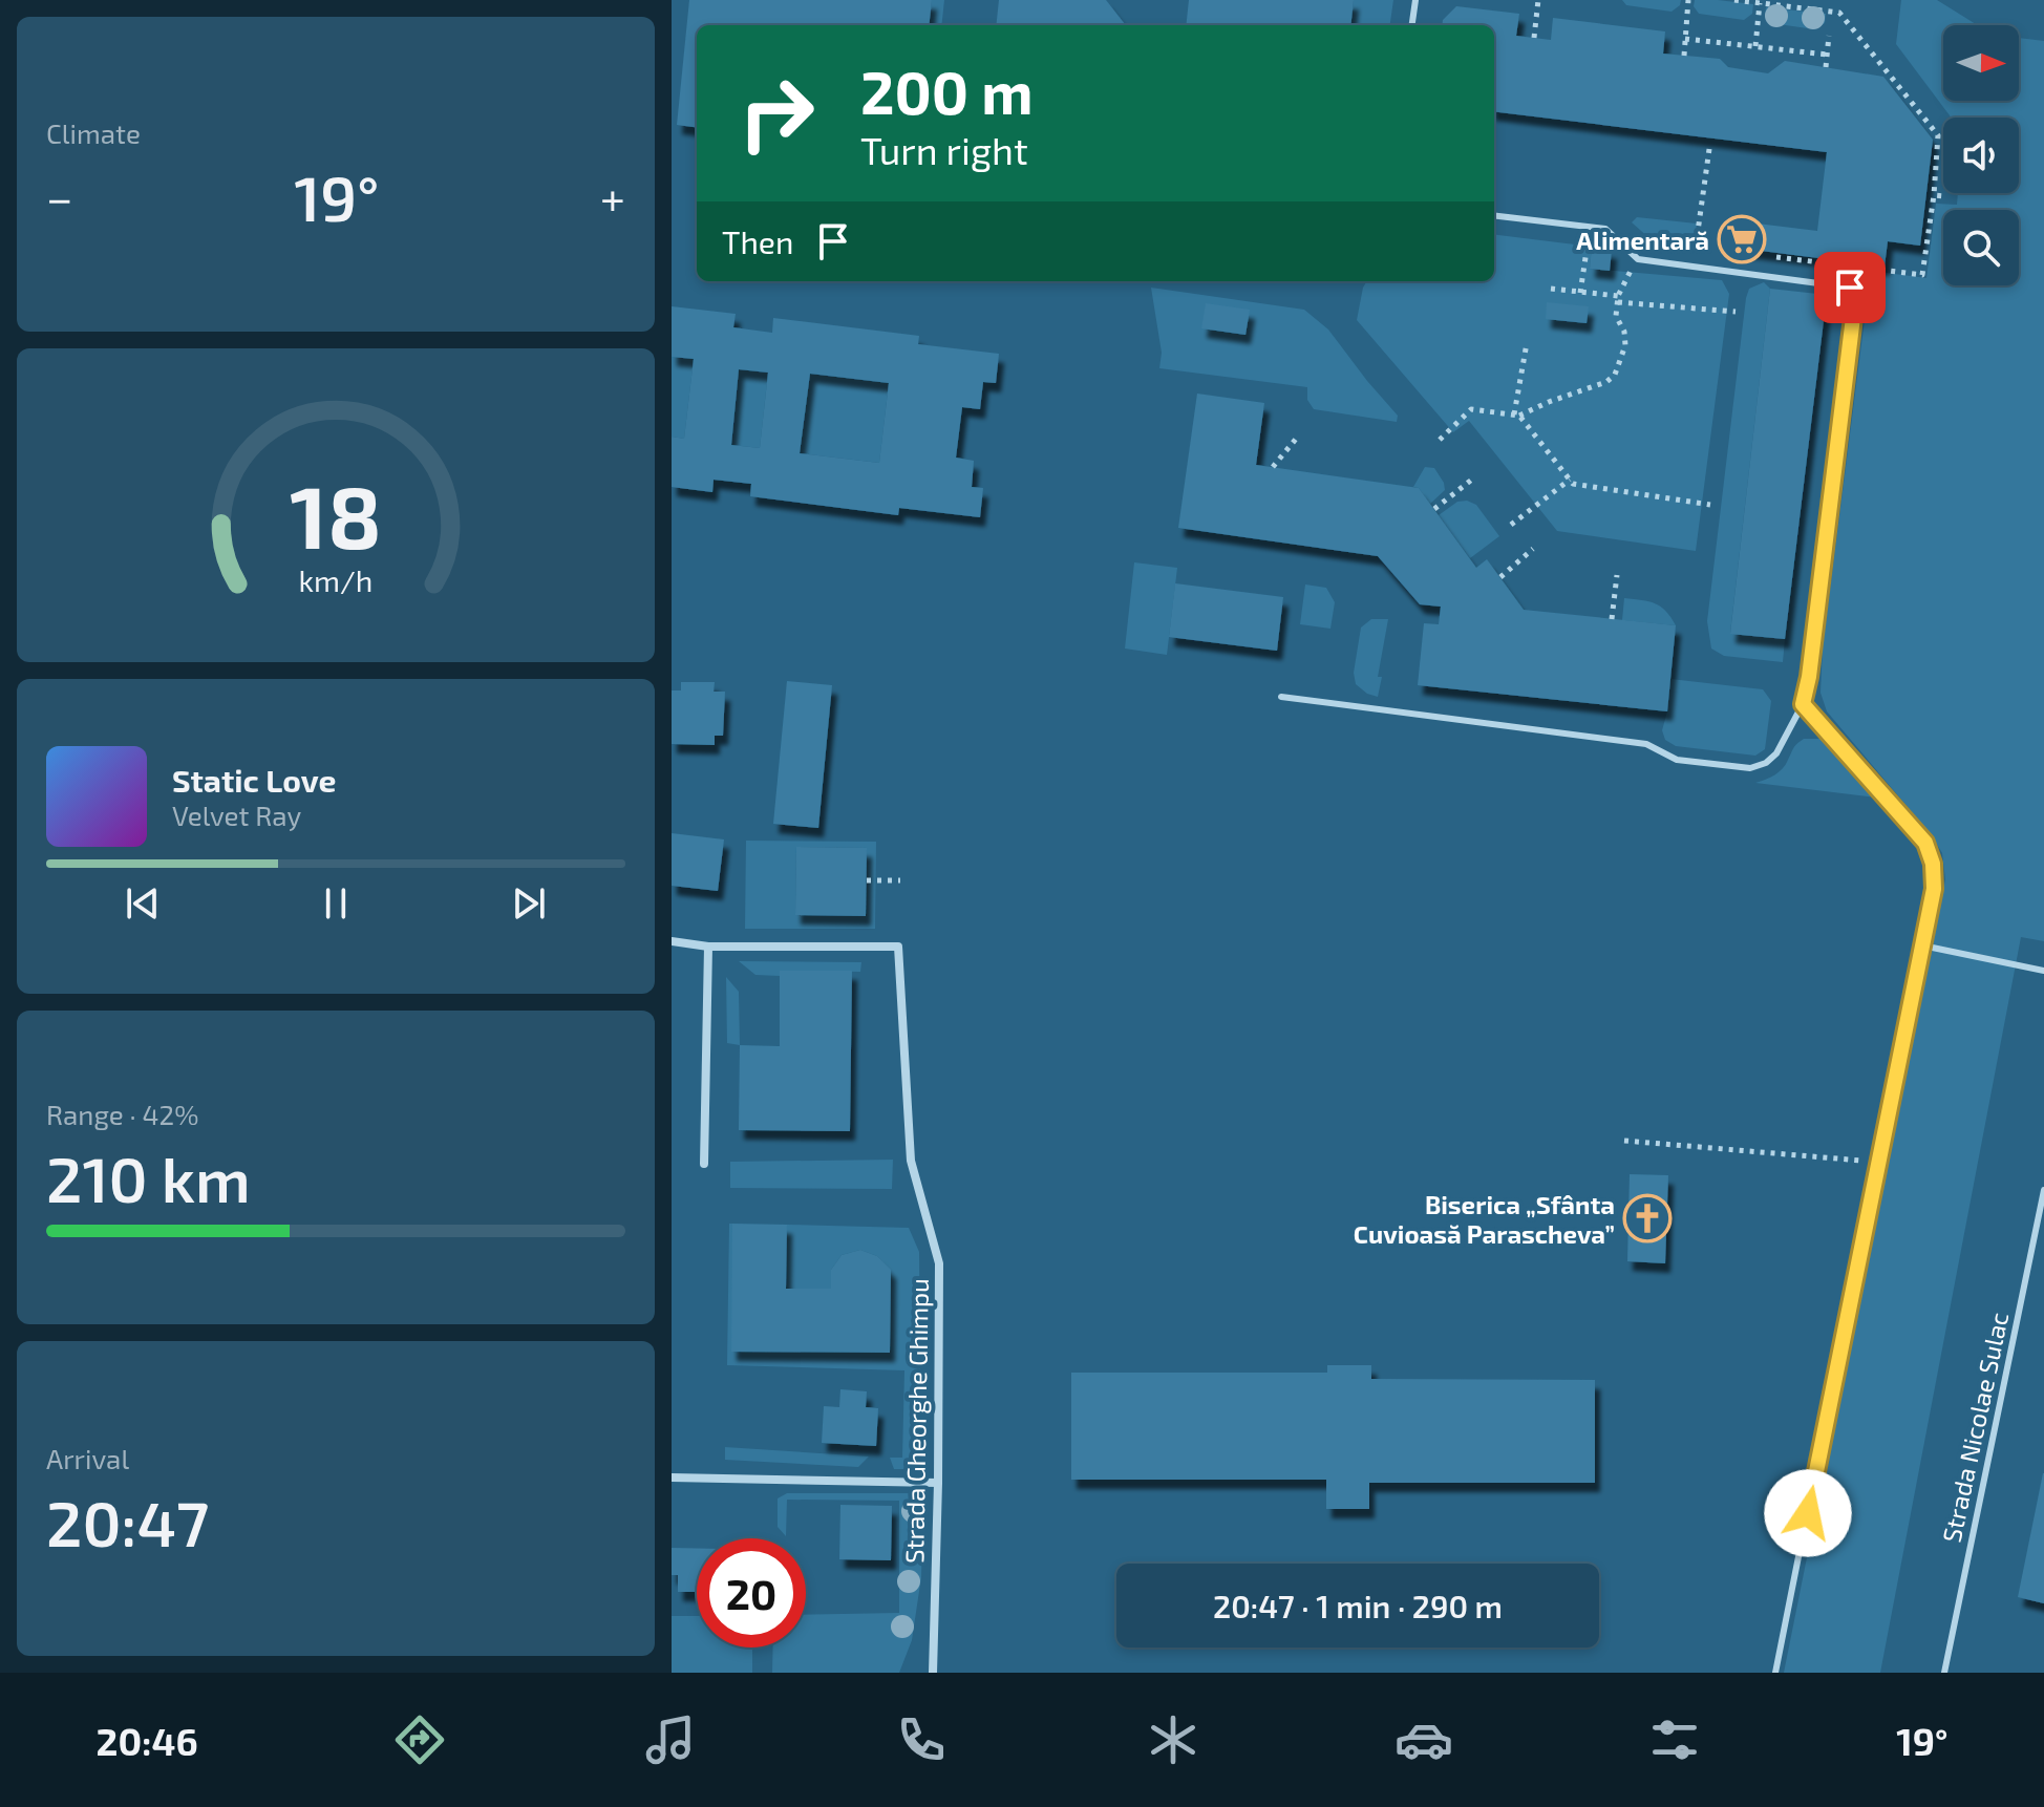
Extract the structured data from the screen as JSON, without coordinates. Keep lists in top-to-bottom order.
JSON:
{
  "streets": {
    "street": ["Strada Gheorghe Ghimpu"],
    "lane": ["Strada Nicolae Sulac"]
  },
  "places": {
    "supermarket": ["Alimentară"],
    "church": ["Biserica „Sfânta Cuvioasă Parascheva”"]
  },
  "north": "right",
  "page": {
    "tile": [
      "Climate",
      ["Range · 42%", "210 km"],
      ["Arrival", "20:47"]
    ],
    "turn": ["200 m", "Turn right"],
    "heat": ["−", "19°", "+"],
    "then": "Then",
    "song": ["Static Love", "Velvet Ray"],
    "limit": "20",
    "trip": "20:47 · 1 min · 290 m",
    "tabs": ["20:46", "19°"],
    "gauge": ["18", "km/h"]
  }
}
